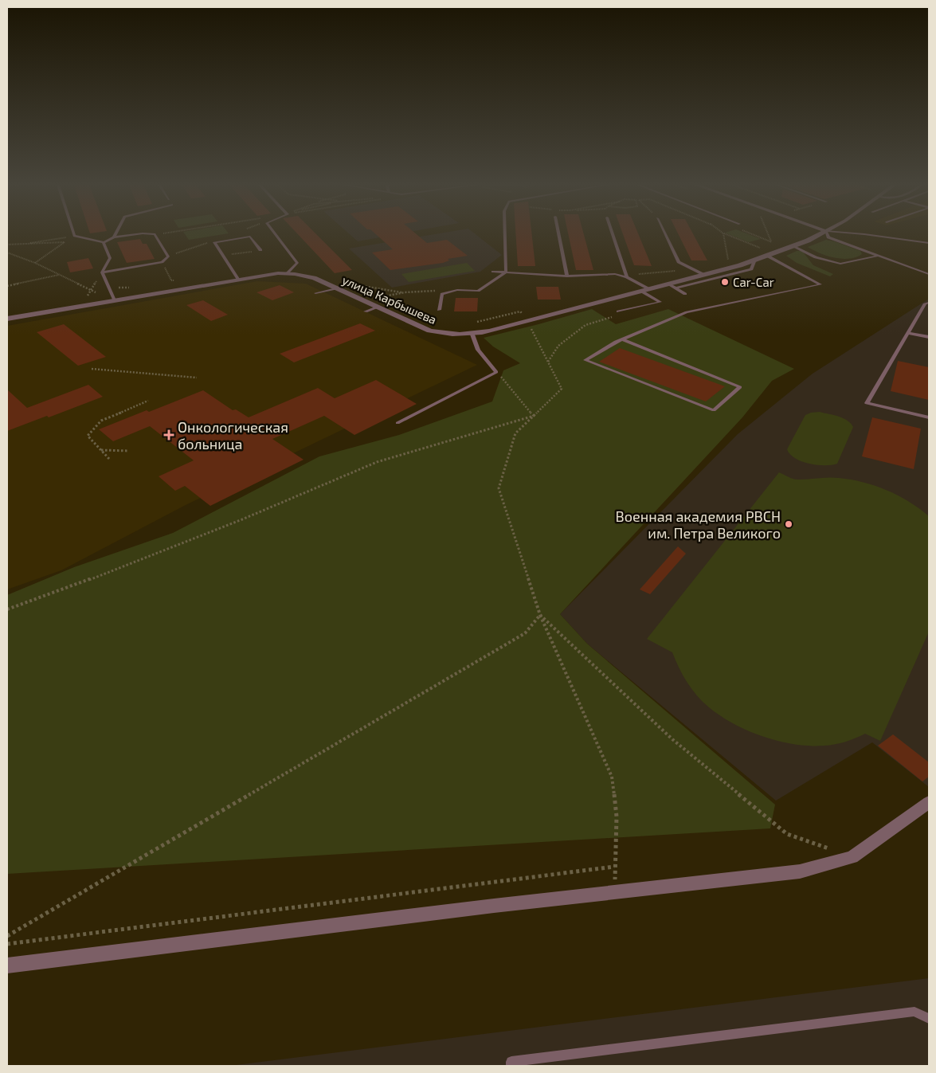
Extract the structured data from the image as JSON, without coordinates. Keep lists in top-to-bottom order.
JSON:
{
  "streets": {
    "street": ["улица Карбышева"]
  },
  "places": {
    "other": ["Car-Car", "Военная академия РВСН им. Петра Великого"],
    "health": ["Онкологическая больница"]
  }
}
